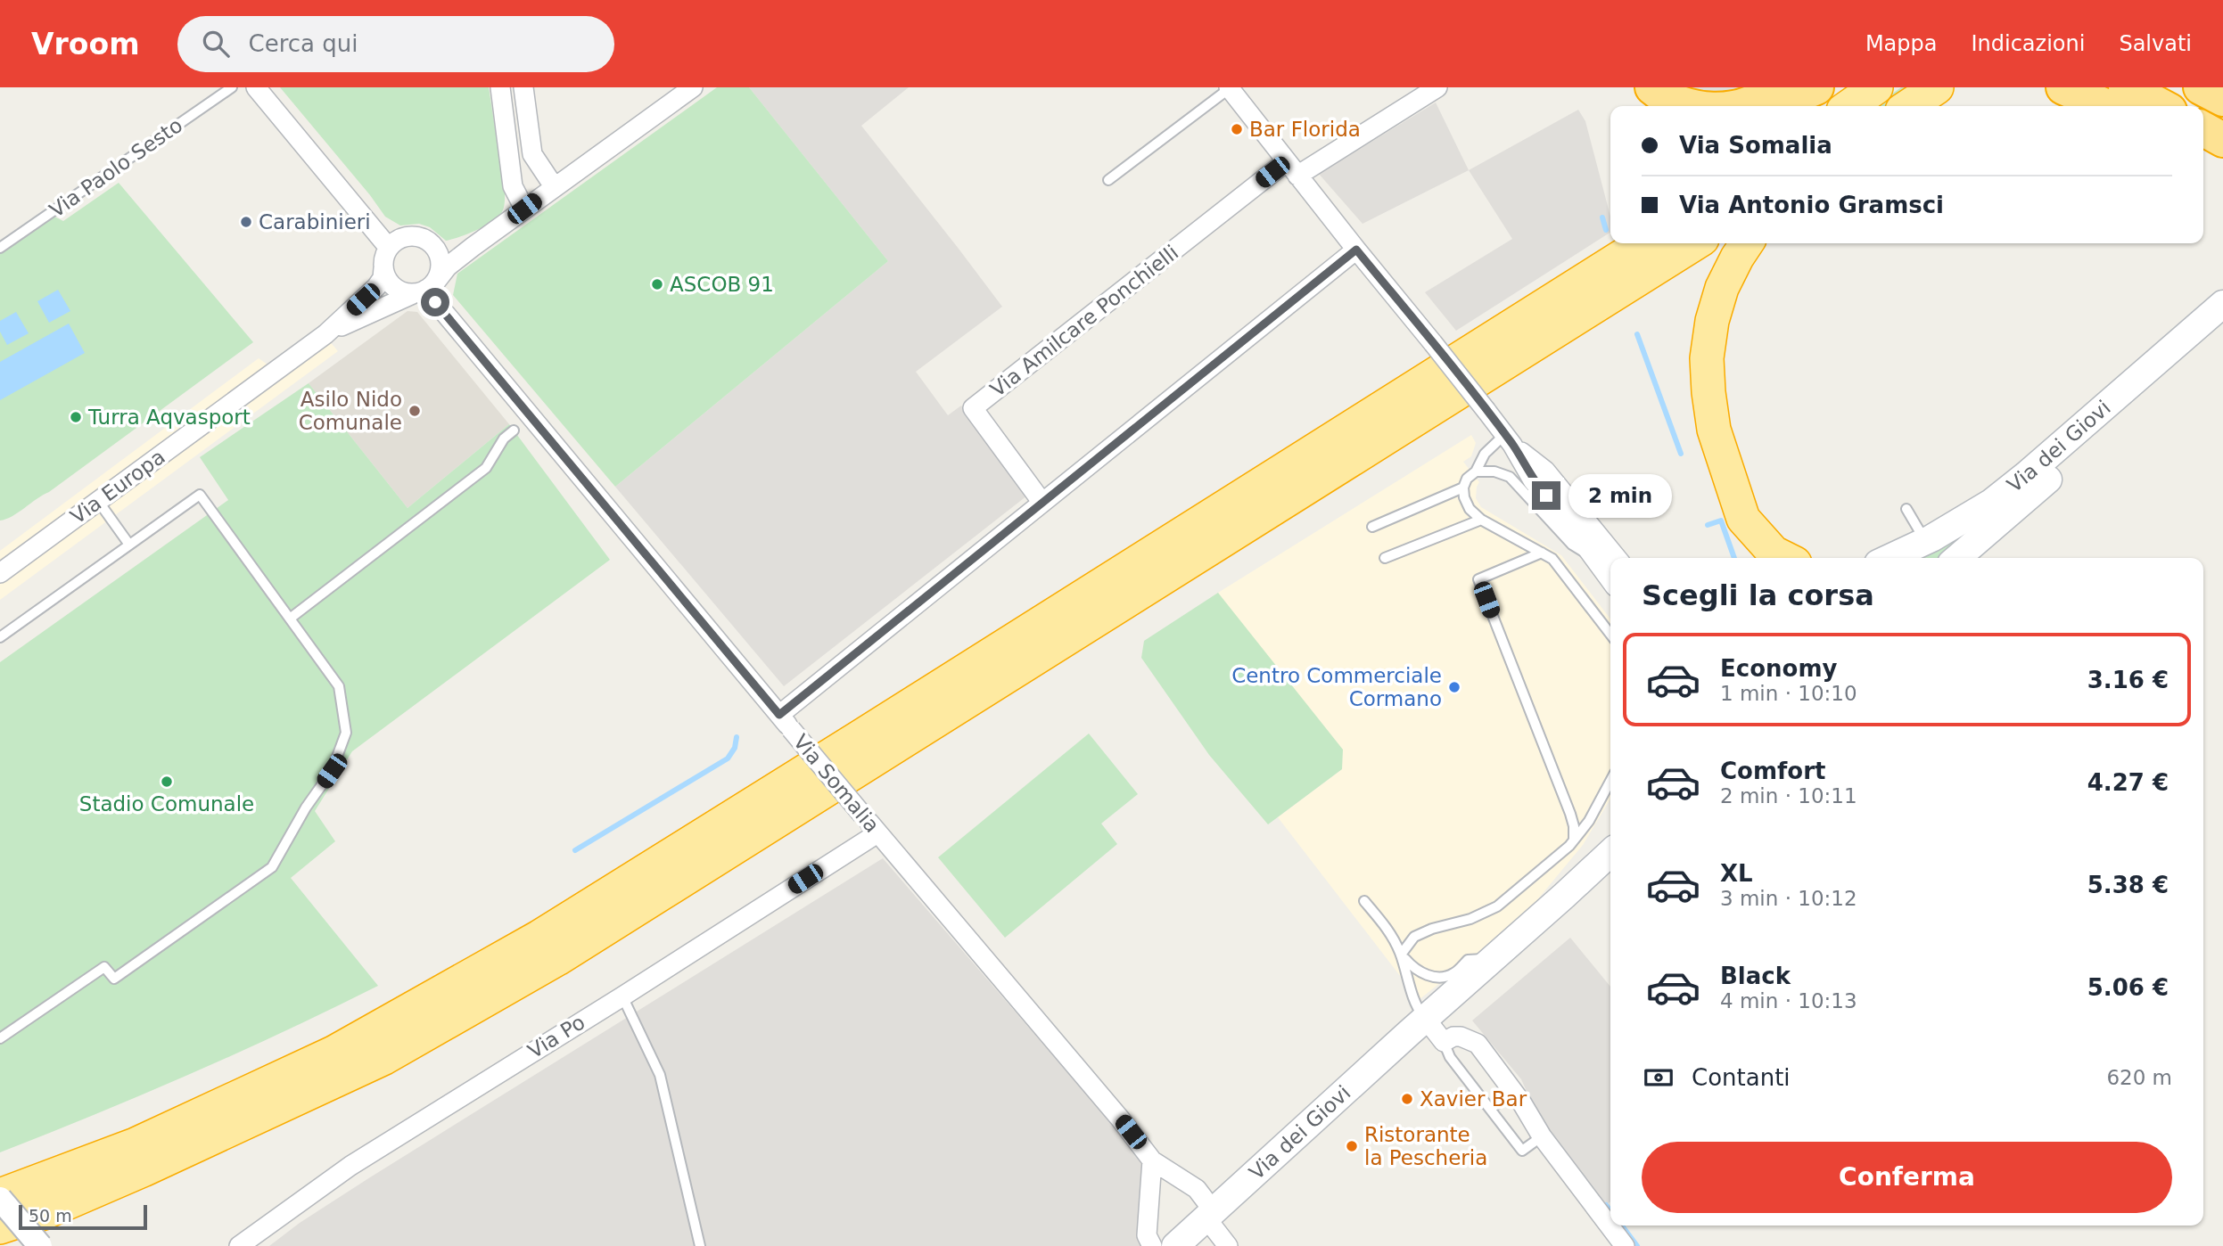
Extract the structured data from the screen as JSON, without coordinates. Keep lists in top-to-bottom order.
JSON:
{
  "streets": {
    "main road": ["Via dei Giovi"],
    "street": [
      "Via Amilcare Ponchielli",
      "Via Europa",
      "Via Somalia",
      "Via Po"
    ],
    "lane": ["Via Paolo Sesto"]
  },
  "crossings": [
    ["Via dei Giovi", "Via Somalia"],
    ["Via Europa", "Via Somalia"],
    ["Via Somalia", "Via Po"]
  ],
  "places": [
    "Bar Florida",
    "Carabinieri",
    "ASCOB 91",
    "Asilo Nido Comunale",
    "Turra Aqvasport",
    "Centro Commerciale Cormano",
    "Stadio Comunale",
    "Xavier Bar",
    "Ristorante la Pescheria"
  ],
  "scale_bar": "50 m",
  "page": {
    "header": "Vroom",
    "search": "Cerca qui",
    "nav": ["Mappa", "Indicazioni", "Salvati"],
    "banner": ["Via Somalia", "Via Antonio Gramsci"],
    "bubble": "2 min",
    "heading": "Scegli la corsa",
    "list": [
      {
        "name": "Economy",
        "note": "1 min · 10:10",
        "value": "3.16 €"
      },
      {
        "name": "Comfort",
        "note": "2 min · 10:11",
        "value": "4.27 €"
      },
      {
        "name": "XL",
        "note": "3 min · 10:12",
        "value": "5.38 €"
      },
      {
        "name": "Black",
        "note": "4 min · 10:13",
        "value": "5.06 €"
      }
    ],
    "pay": ["Contanti", "620 m"],
    "buttons": "Conferma",
    "scale": "50 m"
  }
}
